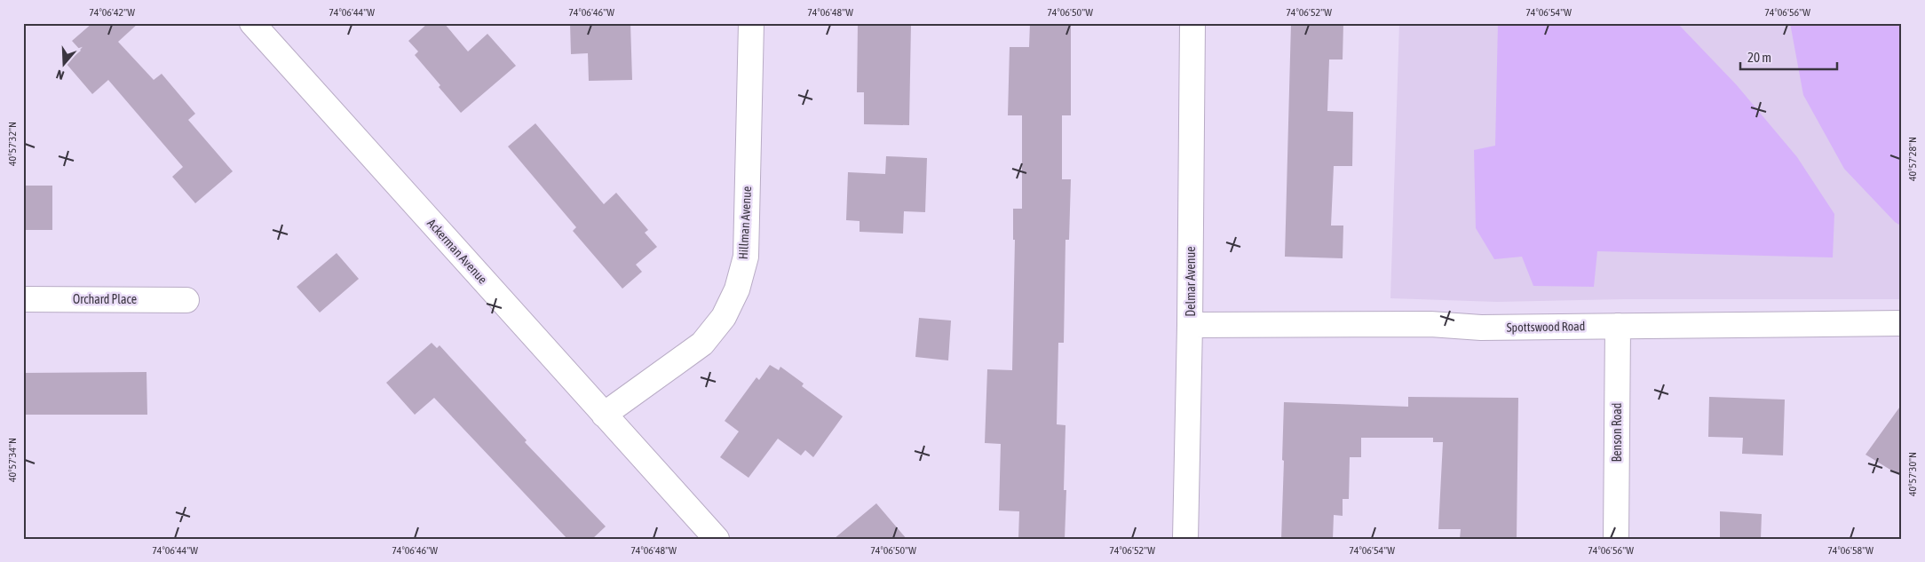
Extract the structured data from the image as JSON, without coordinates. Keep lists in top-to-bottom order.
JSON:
{
  "streets": {
    "street": [
      "Hillman Avenue",
      "Ackerman Avenue",
      "Delmar Avenue",
      "Orchard Place",
      "Spottswood Road",
      "Benson Road"
    ]
  },
  "crossings": [
    ["Hillman Avenue", "Ackerman Avenue"],
    ["Delmar Avenue", "Spottswood Road"],
    ["Spottswood Road", "Benson Road"]
  ],
  "scale_bar": "20 m",
  "north": "bottom",
  "coordinates": [
    "74°06'42\"W",
    "74°06'44\"W",
    "74°06'46\"W",
    "74°06'48\"W",
    "74°06'50\"W",
    "74°06'52\"W",
    "74°06'54\"W",
    "74°06'56\"W",
    "40°57'32\"N",
    "40°57'28\"N",
    "40°57'34\"N",
    "40°57'30\"N",
    "74°06'58\"W"
  ]
}
